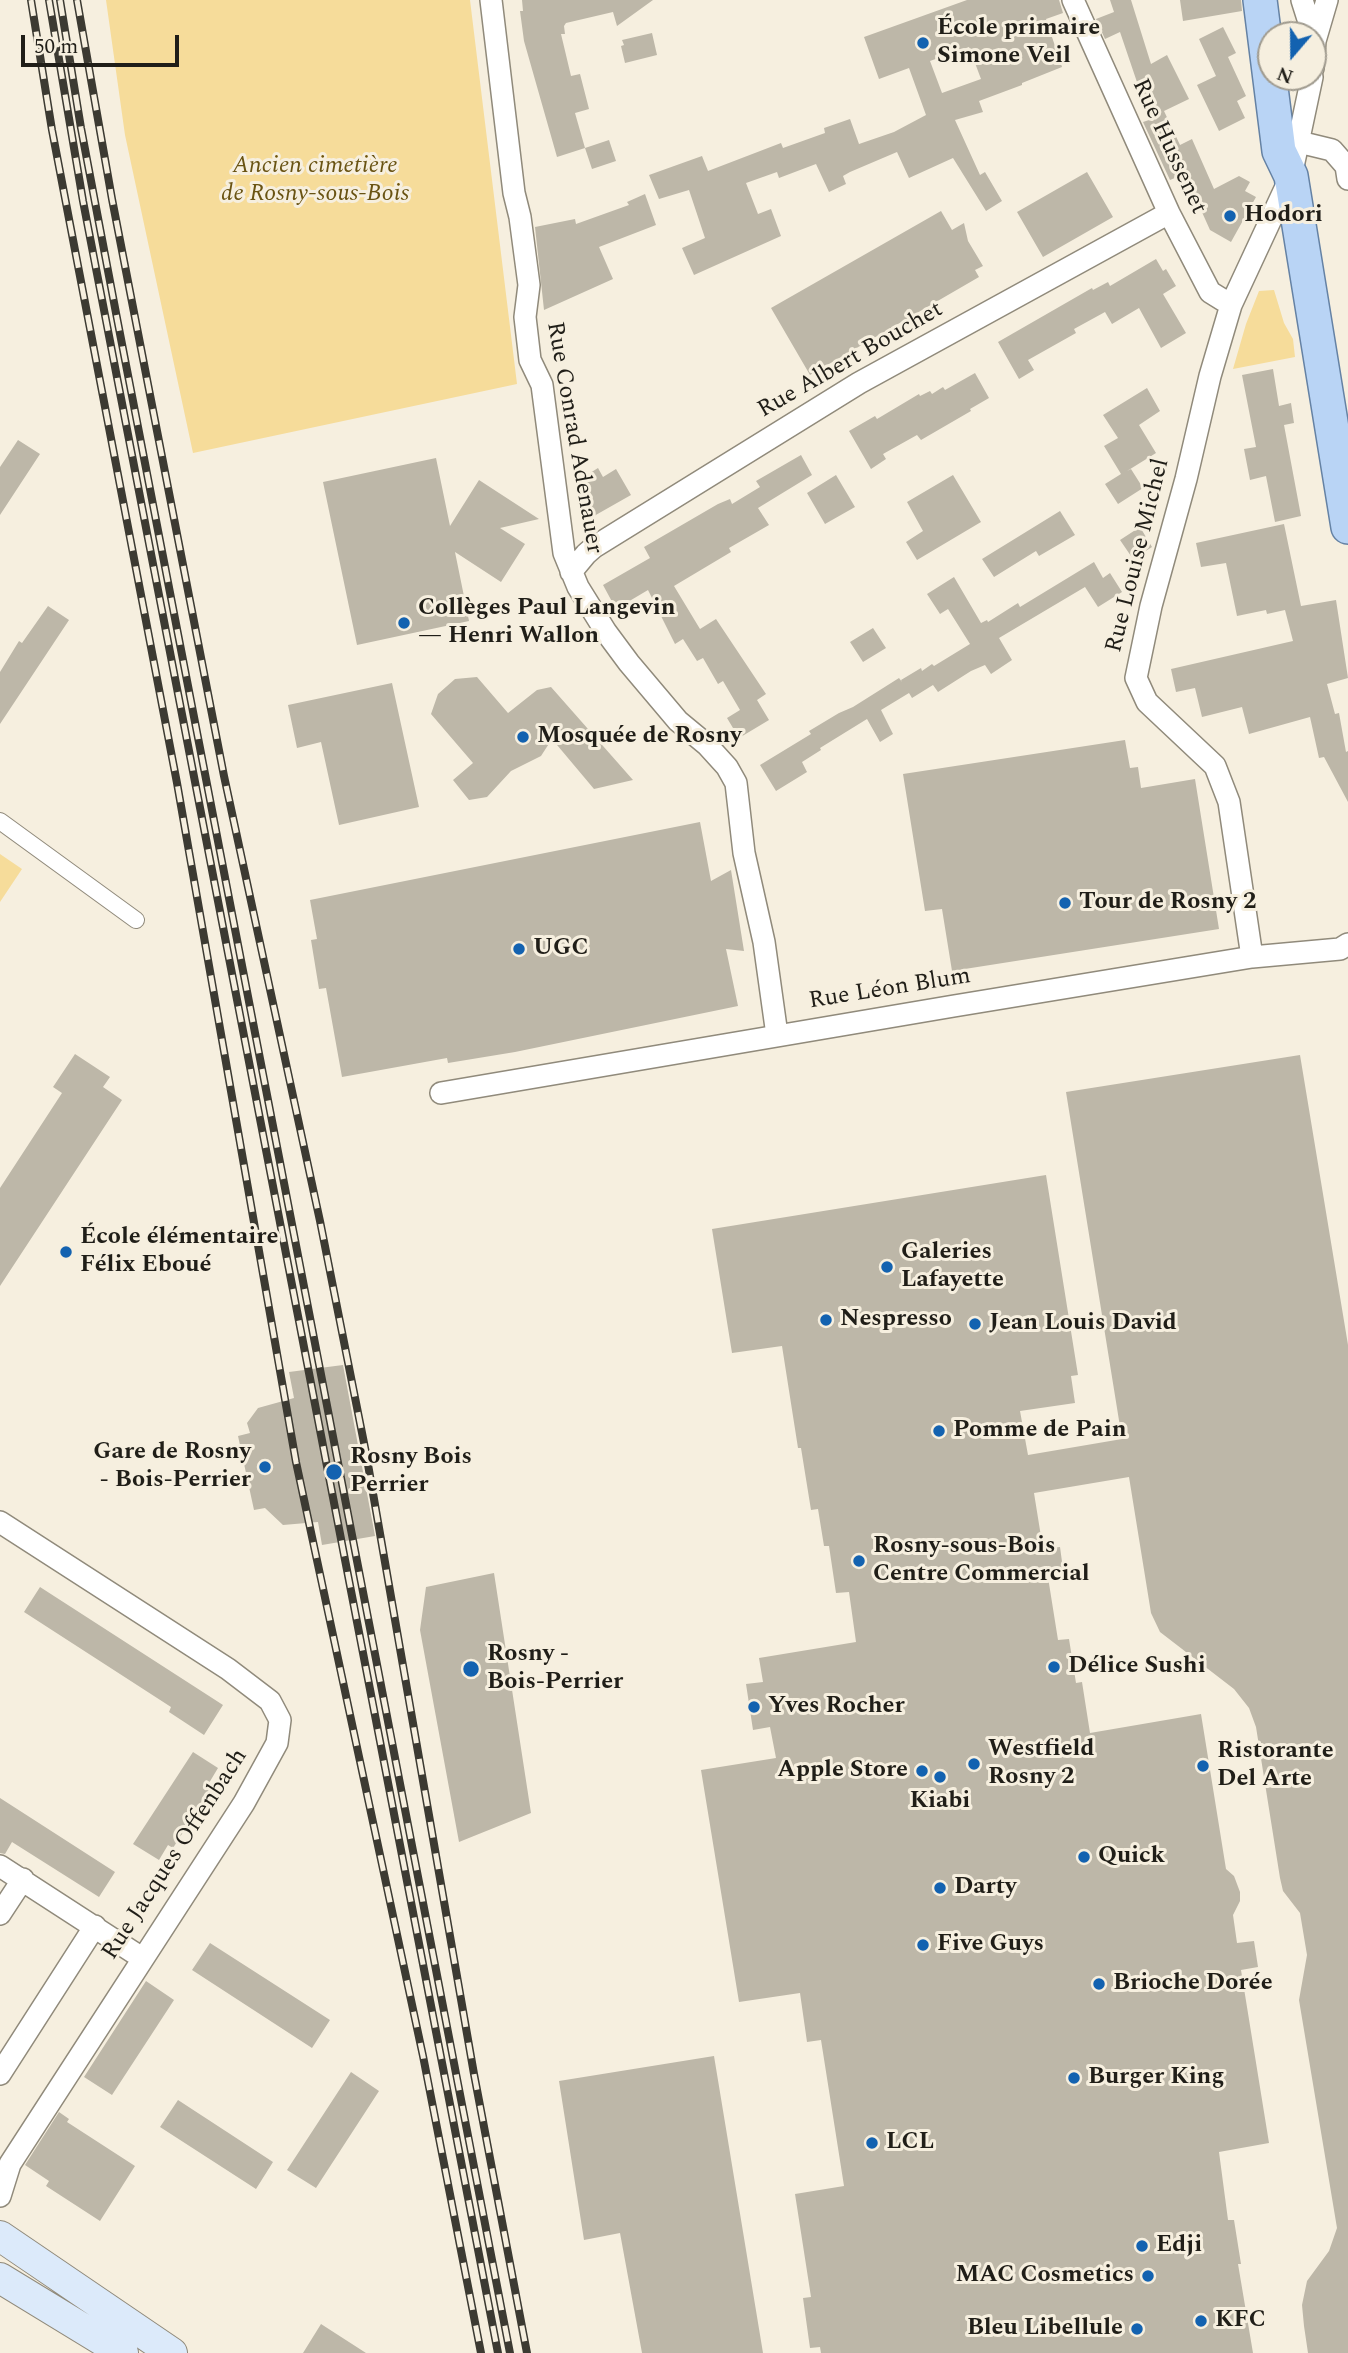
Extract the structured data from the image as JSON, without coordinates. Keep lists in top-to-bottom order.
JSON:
{
  "streets": {
    "street": [
      "Rue Hussenet",
      "Rue Albert Bouchet",
      "Rue Conrad Adenauer",
      "Rue Louise Michel",
      "Rue Léon Blum",
      "Rue Jacques Offenbach"
    ]
  },
  "crossings": [
    ["Rue Hussenet", "Rue Albert Bouchet"],
    ["Rue Hussenet", "Rue Louise Michel"],
    ["Rue Albert Bouchet", "Rue Conrad Adenauer"],
    ["Rue Conrad Adenauer", "Rue Léon Blum"],
    ["Rue Louise Michel", "Rue Léon Blum"]
  ],
  "parks": ["Ancien cimetière de Rosny-sous-Bois"],
  "places": [
    "École primaire Simone Veil",
    "Hodori",
    "Collèges Paul Langevin — Henri Wallon",
    "Mosquée de Rosny",
    "Tour de Rosny 2",
    "UGC",
    "École élémentaire Félix Eboué",
    "Galeries Lafayette",
    "Nespresso",
    "Jean Louis David",
    "Pomme de Pain",
    "Gare de Rosny - Bois-Perrier",
    "Rosny Bois Perrier",
    "Rosny-sous-Bois Centre Commercial",
    "Délice Sushi",
    "Rosny - Bois-Perrier",
    "Yves Rocher",
    "Westfield Rosny 2",
    "Ristorante Del Arte",
    "Apple Store",
    "Kiabi",
    "Quick",
    "Darty",
    "Five Guys",
    "Brioche Dorée",
    "Burger King",
    "LCL",
    "Edji",
    "MAC Cosmetics",
    "KFC",
    "Bleu Libellule"
  ],
  "scale_bar": "50 m",
  "north": "bottom"
}
